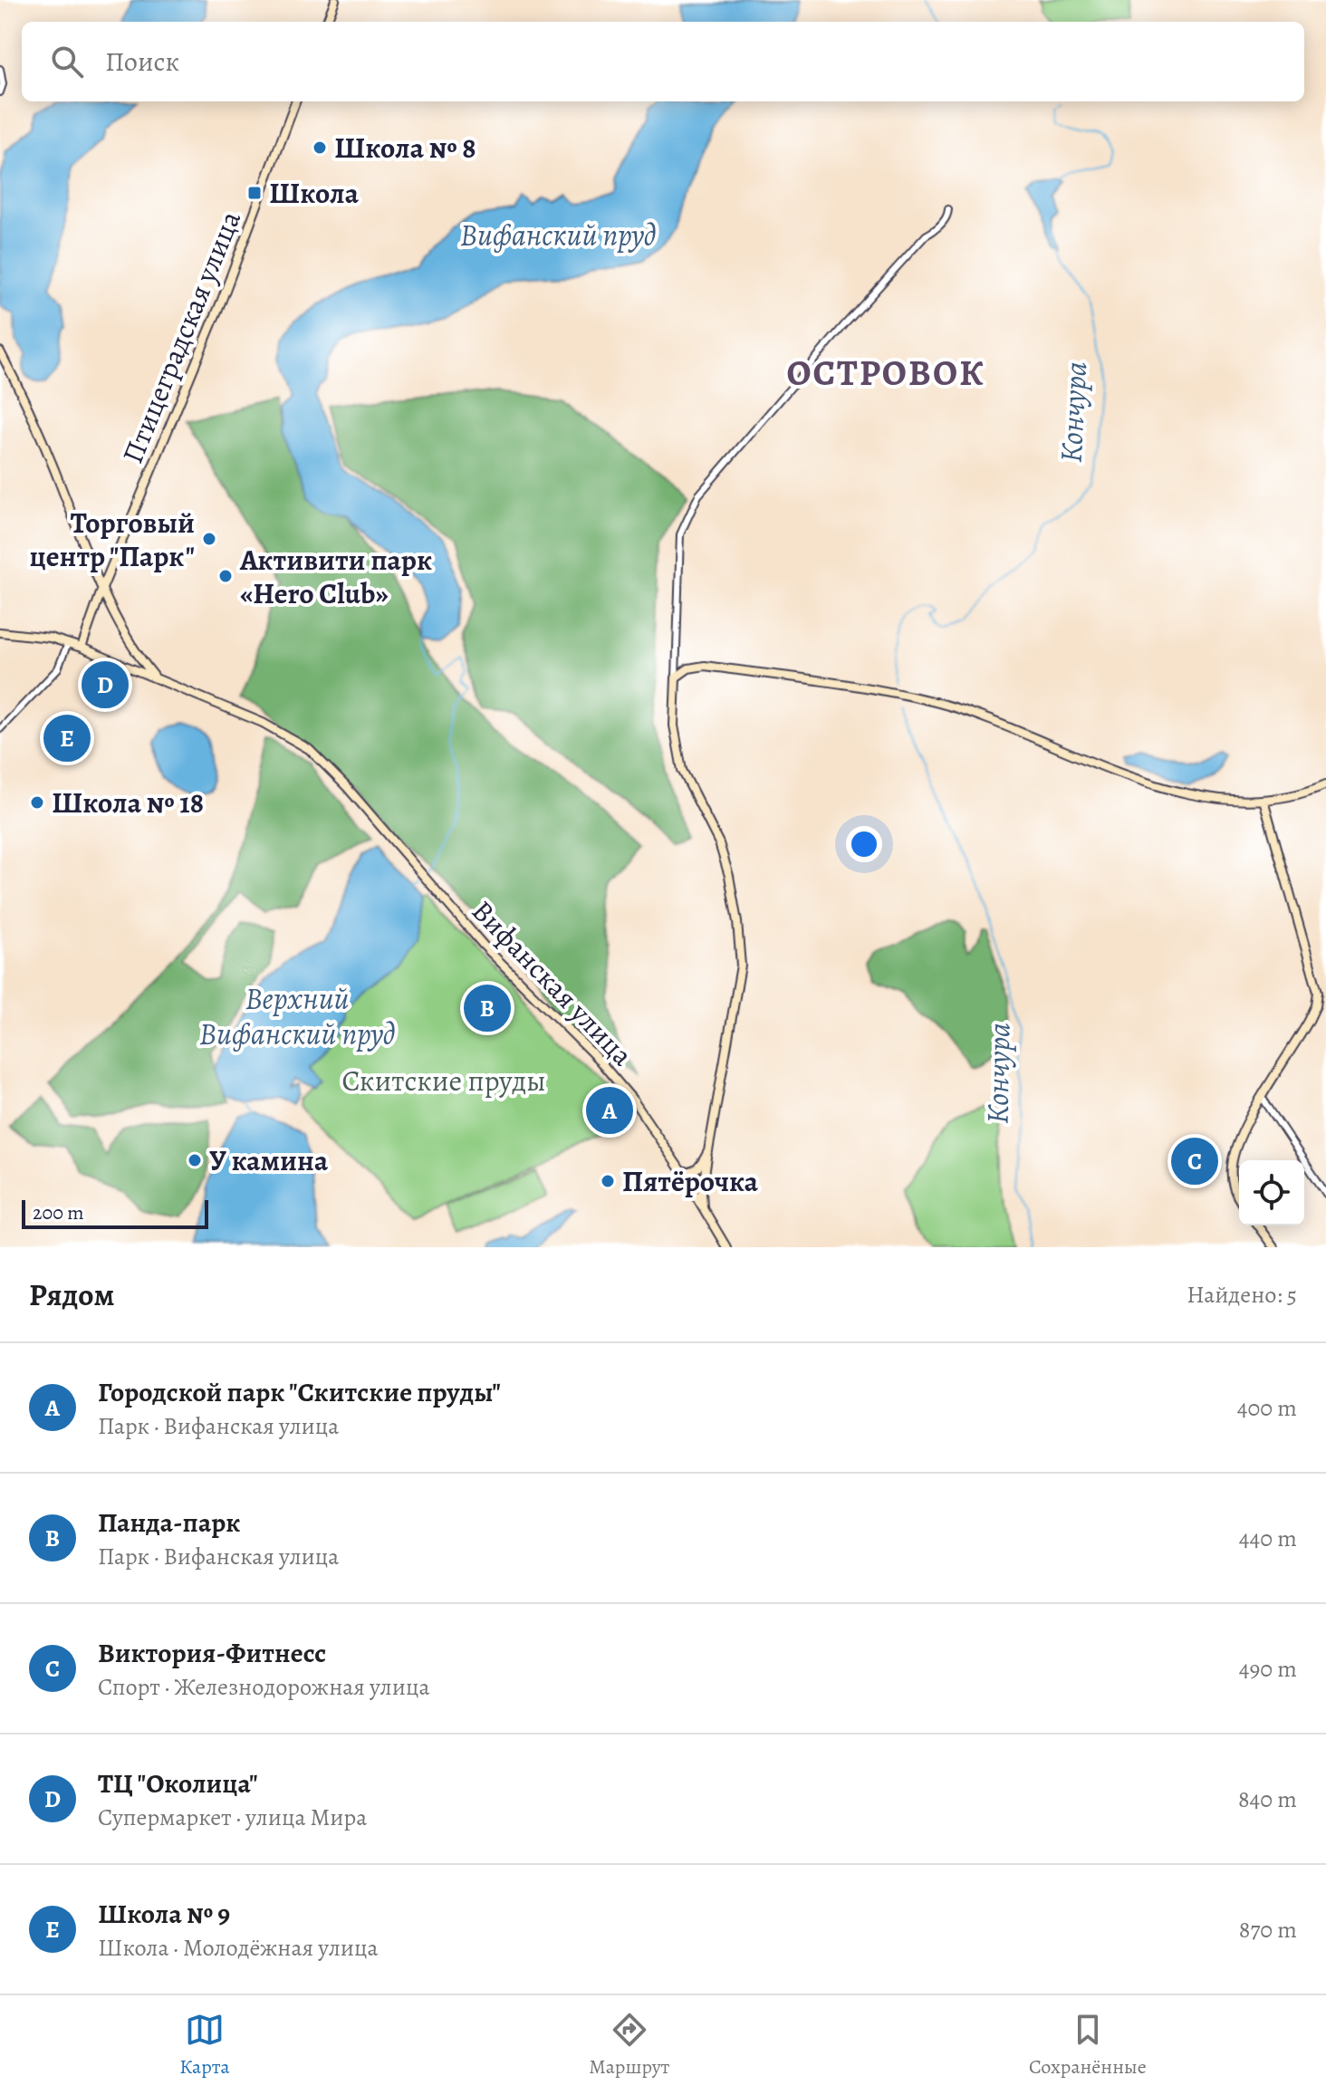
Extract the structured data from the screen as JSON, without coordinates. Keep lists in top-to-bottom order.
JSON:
{
  "streets": {
    "main road": ["Птицеградская улица", "Вифанская улица"]
  },
  "crossings": [
    ["Птицеградская улица", "Вифанская улица"]
  ],
  "districts": ["ОСТРОВОК"],
  "water": ["Вифанский пруд", "Кончура", "Верхний Вифанский пруд"],
  "parks": ["Скитские пруды"],
  "places": {
    "other": [
      "Школа № 8",
      "Торговый центр \"Парк\"",
      "Активити парк «Hero Club»",
      "Школа № 18",
      "У камина",
      "Пятёрочка"
    ],
    "transit": ["Школа"]
  },
  "scale_bar": "200 m",
  "page": {
    "search": "Поиск",
    "pins": [
      "D",
      "E",
      "B",
      "A",
      "C"
    ],
    "scale": "200 m",
    "heading": ["Рядом", "Найдено: 5"],
    "list": [
      {
        "mark": "A",
        "name": "Городской парк \"Скитские пруды\"",
        "note": "Парк · Вифанская улица",
        "value": "400 m"
      },
      {
        "mark": "B",
        "name": "Панда-парк",
        "note": "Парк · Вифанская улица",
        "value": "440 m"
      },
      {
        "mark": "C",
        "name": "Виктория-Фитнесс",
        "note": "Спорт · Железнодорожная улица",
        "value": "490 m"
      },
      {
        "mark": "D",
        "name": "ТЦ \"Околица\"",
        "note": "Супермаркет · улица Мира",
        "value": "840 m"
      },
      {
        "mark": "E",
        "name": "Школа № 9",
        "note": "Школа · Молодёжная улица",
        "value": "870 m"
      }
    ],
    "nav": ["Карта", "Маршрут", "Сохранённые"]
  }
}
